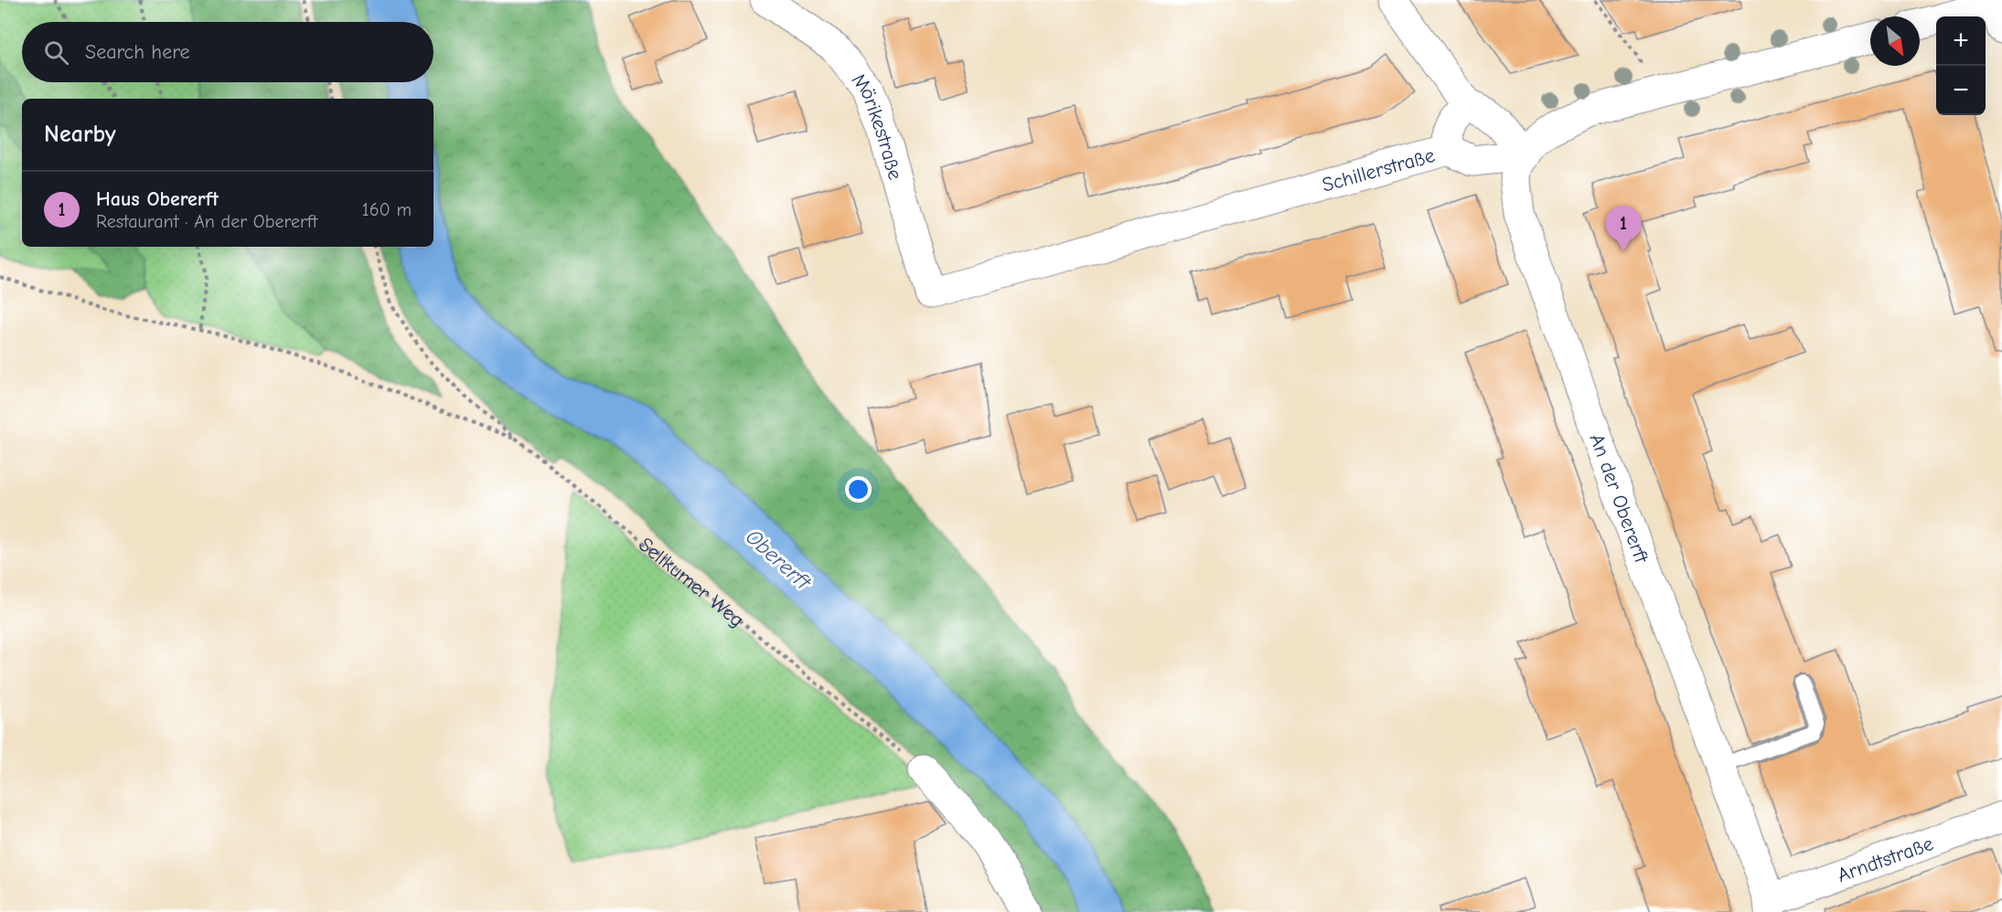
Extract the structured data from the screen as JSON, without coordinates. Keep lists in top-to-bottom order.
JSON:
{
  "streets": {
    "street": [
      "Mörikestraße",
      "Schillerstraße",
      "An der Obererft",
      "Arndtstraße"
    ],
    "path": ["Selikumer Weg"]
  },
  "crossings": [
    ["Mörikestraße", "Schillerstraße"],
    ["Schillerstraße", "An der Obererft"],
    ["An der Obererft", "Arndtstraße"]
  ],
  "water": ["Obererft"],
  "north": "bottom right",
  "page": {
    "map_buttons": ["+", "−"],
    "search": "Search here",
    "heading": "Nearby",
    "list": [
      {
        "mark": "1",
        "name": "Haus Obererft",
        "note": "Restaurant · An der Obererft",
        "value": "160 m"
      }
    ],
    "pins": "1"
  }
}
